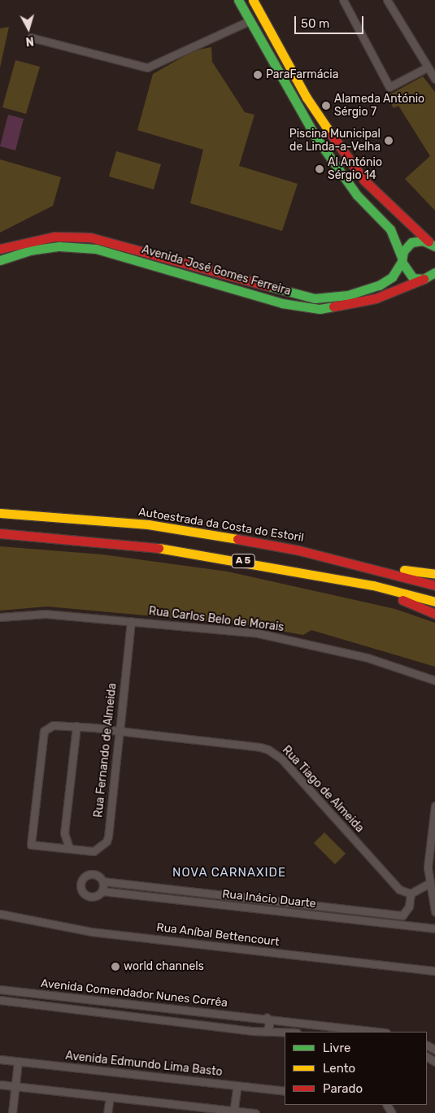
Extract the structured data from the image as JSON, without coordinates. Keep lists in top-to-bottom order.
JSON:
{
  "streets": {
    "main road": ["Avenida José Gomes Ferreira", "Autoestrada da Costa do Estoril", "A 5"],
    "street": [
      "Rua Carlos Belo de Morais",
      "Rua Fernando de Almeida",
      "Rua Tiago de Almeida",
      "Rua Inácio Duarte",
      "Rua Aníbal Bettencourt",
      "Avenida Comendador Nunes Corrêa",
      "Avenida Edmundo Lima Basto"
    ]
  },
  "crossings": [
    ["Rua Carlos Belo de Morais", "Rua Fernando de Almeida"],
    ["Rua Fernando de Almeida", "Rua Tiago de Almeida"],
    ["Rua Tiago de Almeida", "Rua Inácio Duarte"]
  ],
  "districts": ["NOVA CARNAXIDE"],
  "places": [
    "ParaFarmácia",
    "Alameda António Sérgio 7",
    "Piscina Municipal de Linda-a-Velha",
    "Al António Sérgio 14",
    "world channels"
  ],
  "legend": ["Livre", "Lento", "Parado"],
  "scale_bar": "50 m",
  "north": "bottom"
}
